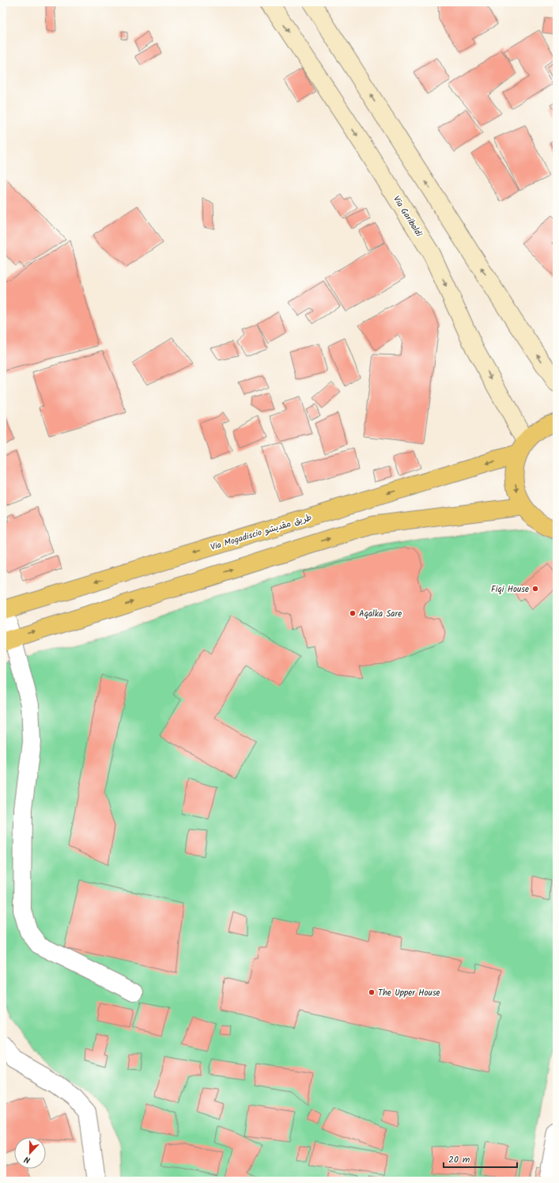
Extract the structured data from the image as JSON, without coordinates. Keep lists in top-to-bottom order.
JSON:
{
  "streets": {
    "highway": ["Via Mogadiscio طريق مقديشو"],
    "main road": ["Via Garibaldi"]
  },
  "crossings": [
    ["Via Garibaldi", "Via Mogadiscio طريق مقديشو"]
  ],
  "places": ["Fiqi House", "Aqalka Sare", "The Upper House"],
  "scale_bar": "20 m",
  "north": "bottom"
}
